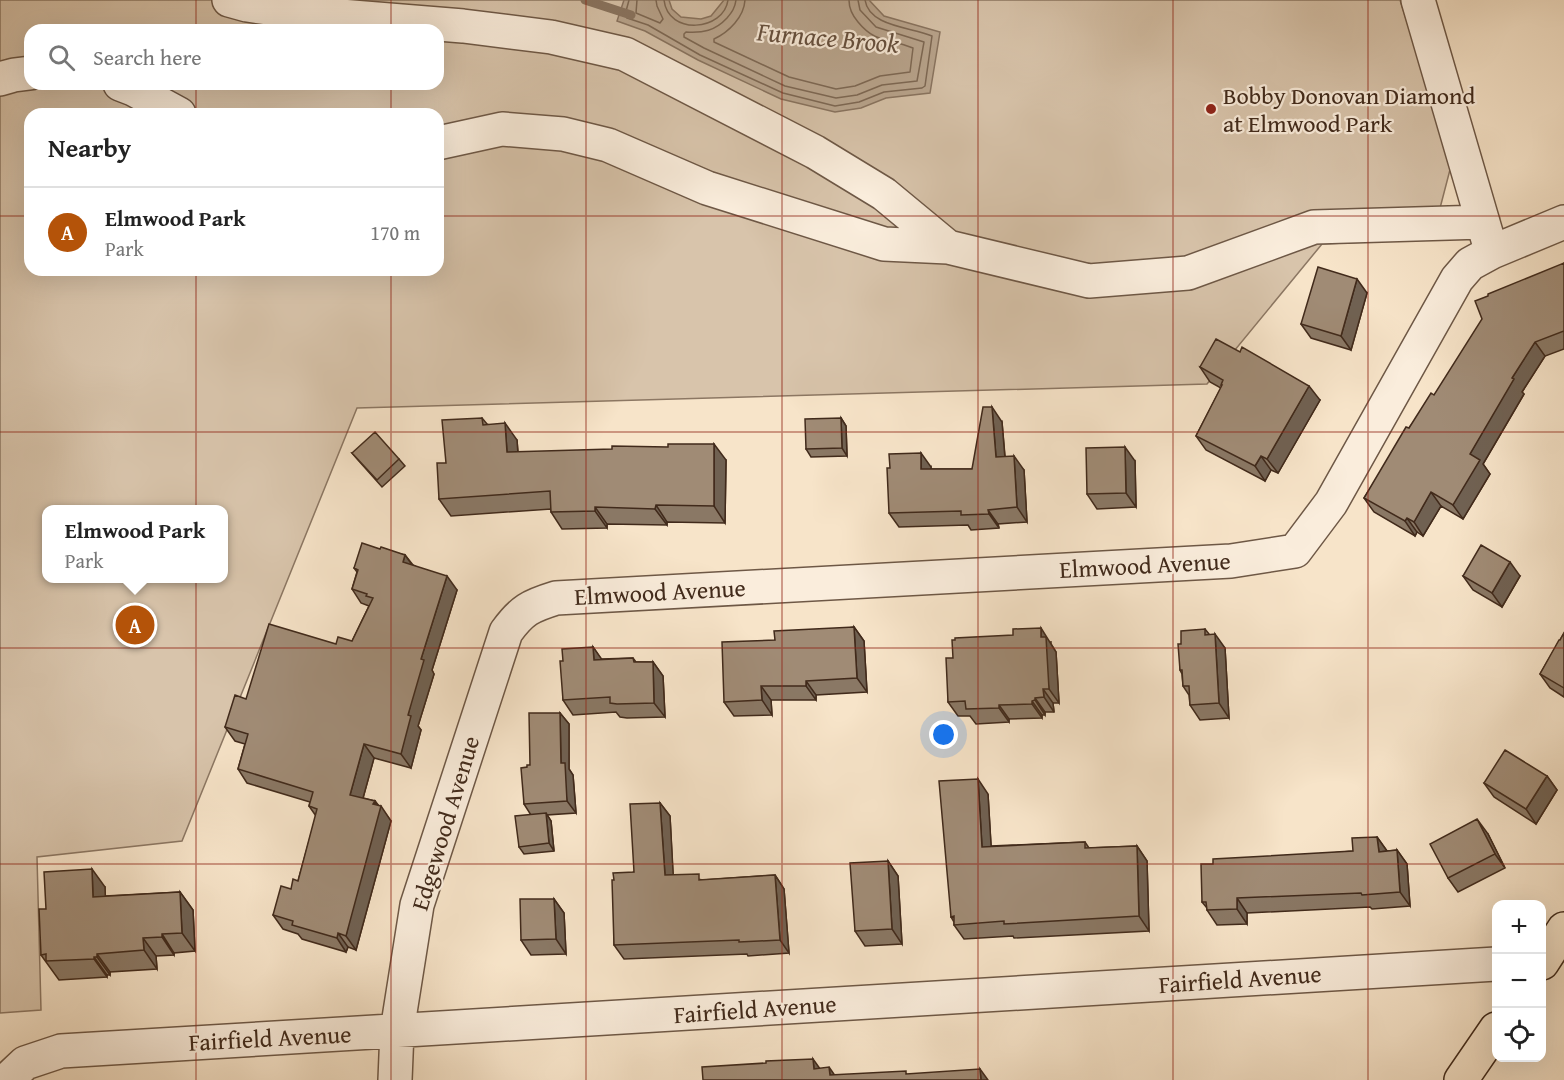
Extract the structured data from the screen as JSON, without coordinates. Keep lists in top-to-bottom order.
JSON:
{
  "streets": {
    "street": ["Elmwood Avenue", "Edgewood Avenue", "Fairfield Avenue"]
  },
  "crossings": [
    ["Elmwood Avenue", "Edgewood Avenue"],
    ["Edgewood Avenue", "Fairfield Avenue"]
  ],
  "water": ["Furnace Brook"],
  "places": ["Bobby Donovan Diamond at Elmwood Park"],
  "page": {
    "search": "Search here",
    "heading": "Nearby",
    "list": [
      {
        "mark": "A",
        "name": "Elmwood Park",
        "note": "Park",
        "value": "170 m"
      }
    ],
    "popup": ["Elmwood Park", "Park"],
    "pins": "A",
    "map_buttons": ["+", "−"]
  }
}
